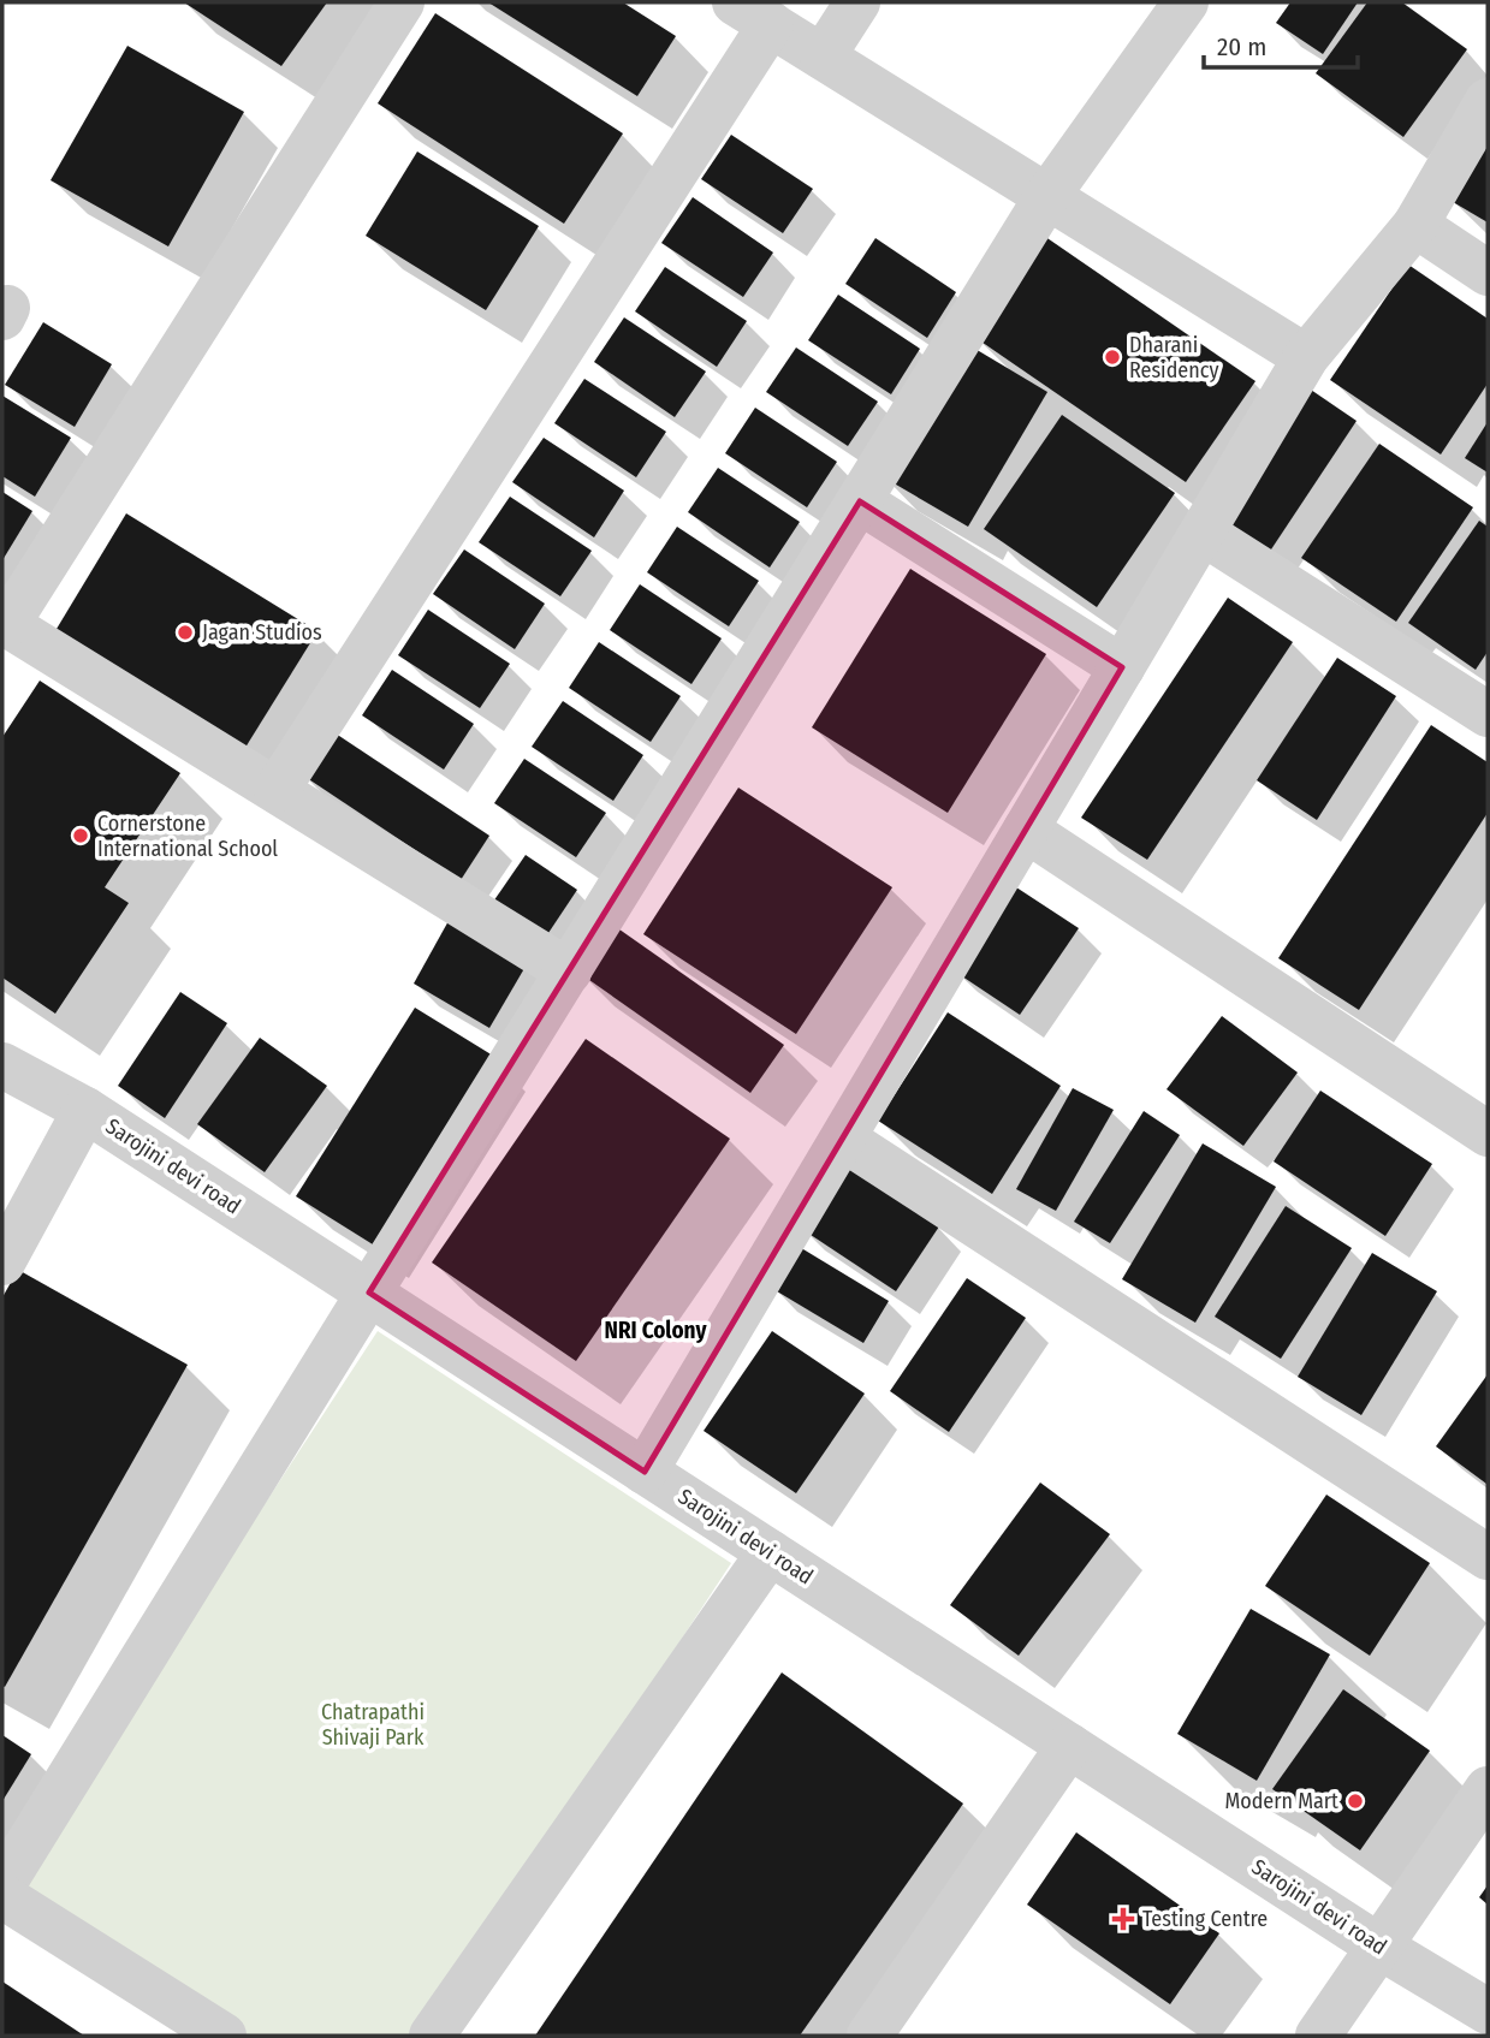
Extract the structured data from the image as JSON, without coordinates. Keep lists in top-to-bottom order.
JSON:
{
  "streets": {
    "street": ["Sarojini devi road"]
  },
  "districts": ["NRI Colony"],
  "parks": ["Chatrapathi Shivaji Park"],
  "places": {
    "other": [
      "Dharani Residency",
      "Jagan Studios",
      "Cornerstone International School",
      "Modern Mart"
    ],
    "health": ["Testing Centre"]
  },
  "scale_bar": "20 m"
}
